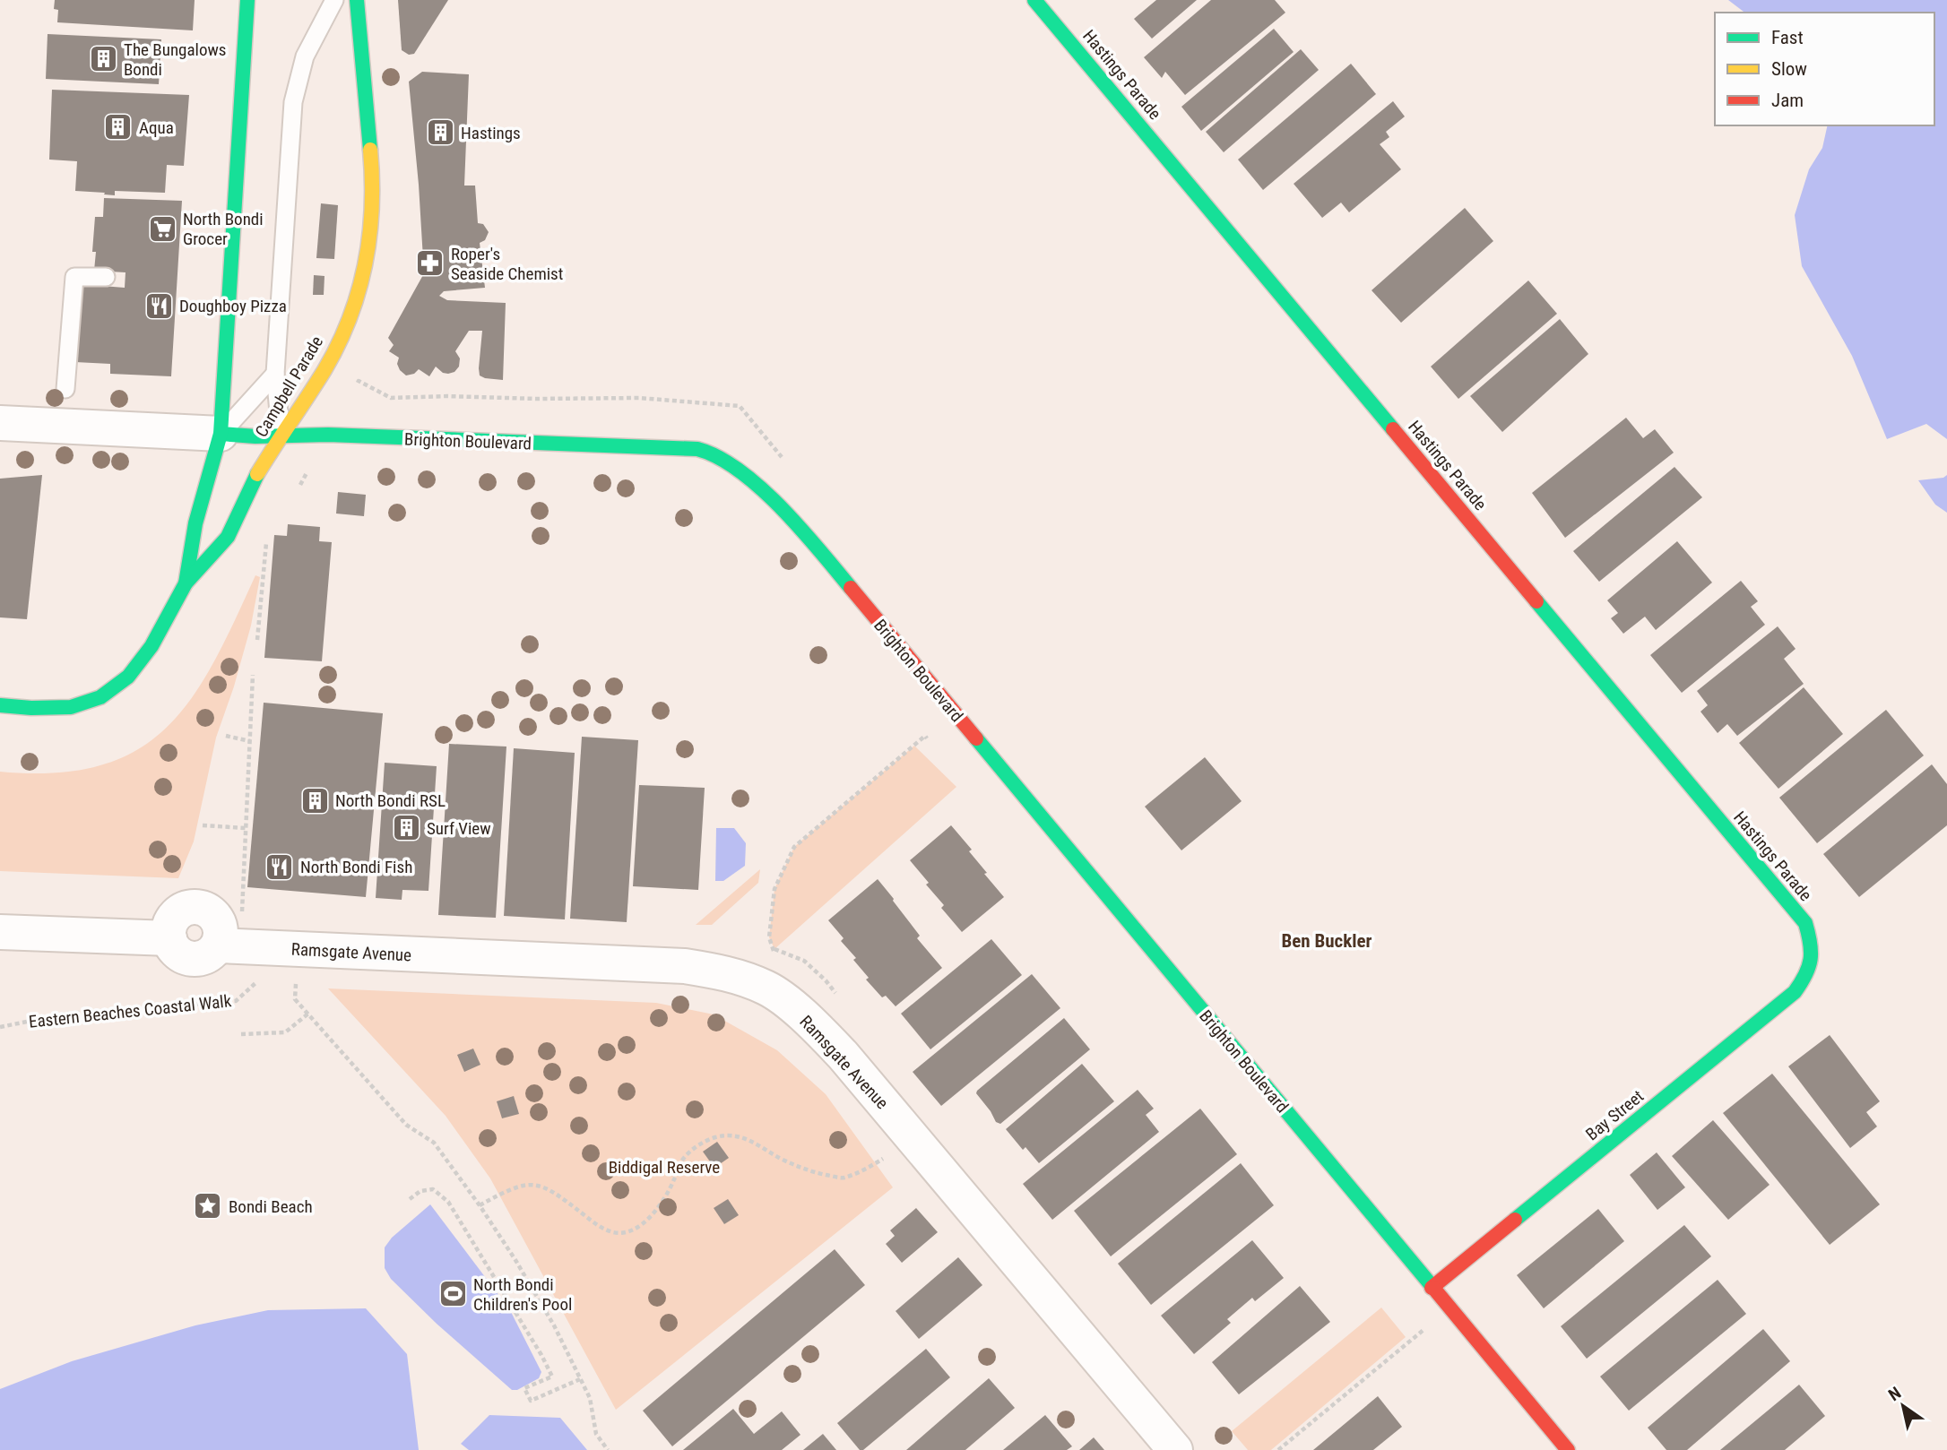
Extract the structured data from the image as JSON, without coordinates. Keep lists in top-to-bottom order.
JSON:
{
  "streets": {
    "street": [
      "Hastings Parade",
      "Campbell Parade",
      "Brighton Boulevard",
      "Ramsgate Avenue",
      "Bay Street"
    ],
    "path": ["Eastern Beaches Coastal Walk"]
  },
  "crossings": [
    ["Hastings Parade", "Bay Street"],
    ["Campbell Parade", "Brighton Boulevard"],
    ["Brighton Boulevard", "Bay Street"],
    ["Ramsgate Avenue", "Eastern Beaches Coastal Walk"]
  ],
  "districts": ["Ben Buckler"],
  "parks": ["Biddigal Reserve"],
  "places": {
    "building": [
      "The Bungalows Bondi",
      "Aqua",
      "Hastings",
      "North Bondi RSL",
      "Surf View"
    ],
    "supermarket": ["North Bondi Grocer"],
    "pharmacy": ["Roper's Seaside Chemist"],
    "restaurant": ["Doughboy Pizza", "North Bondi Fish"],
    "place": ["Bondi Beach"],
    "sports": ["North Bondi Children's Pool"]
  },
  "legend": ["Fast", "Slow", "Jam"],
  "north": "top left"
}
